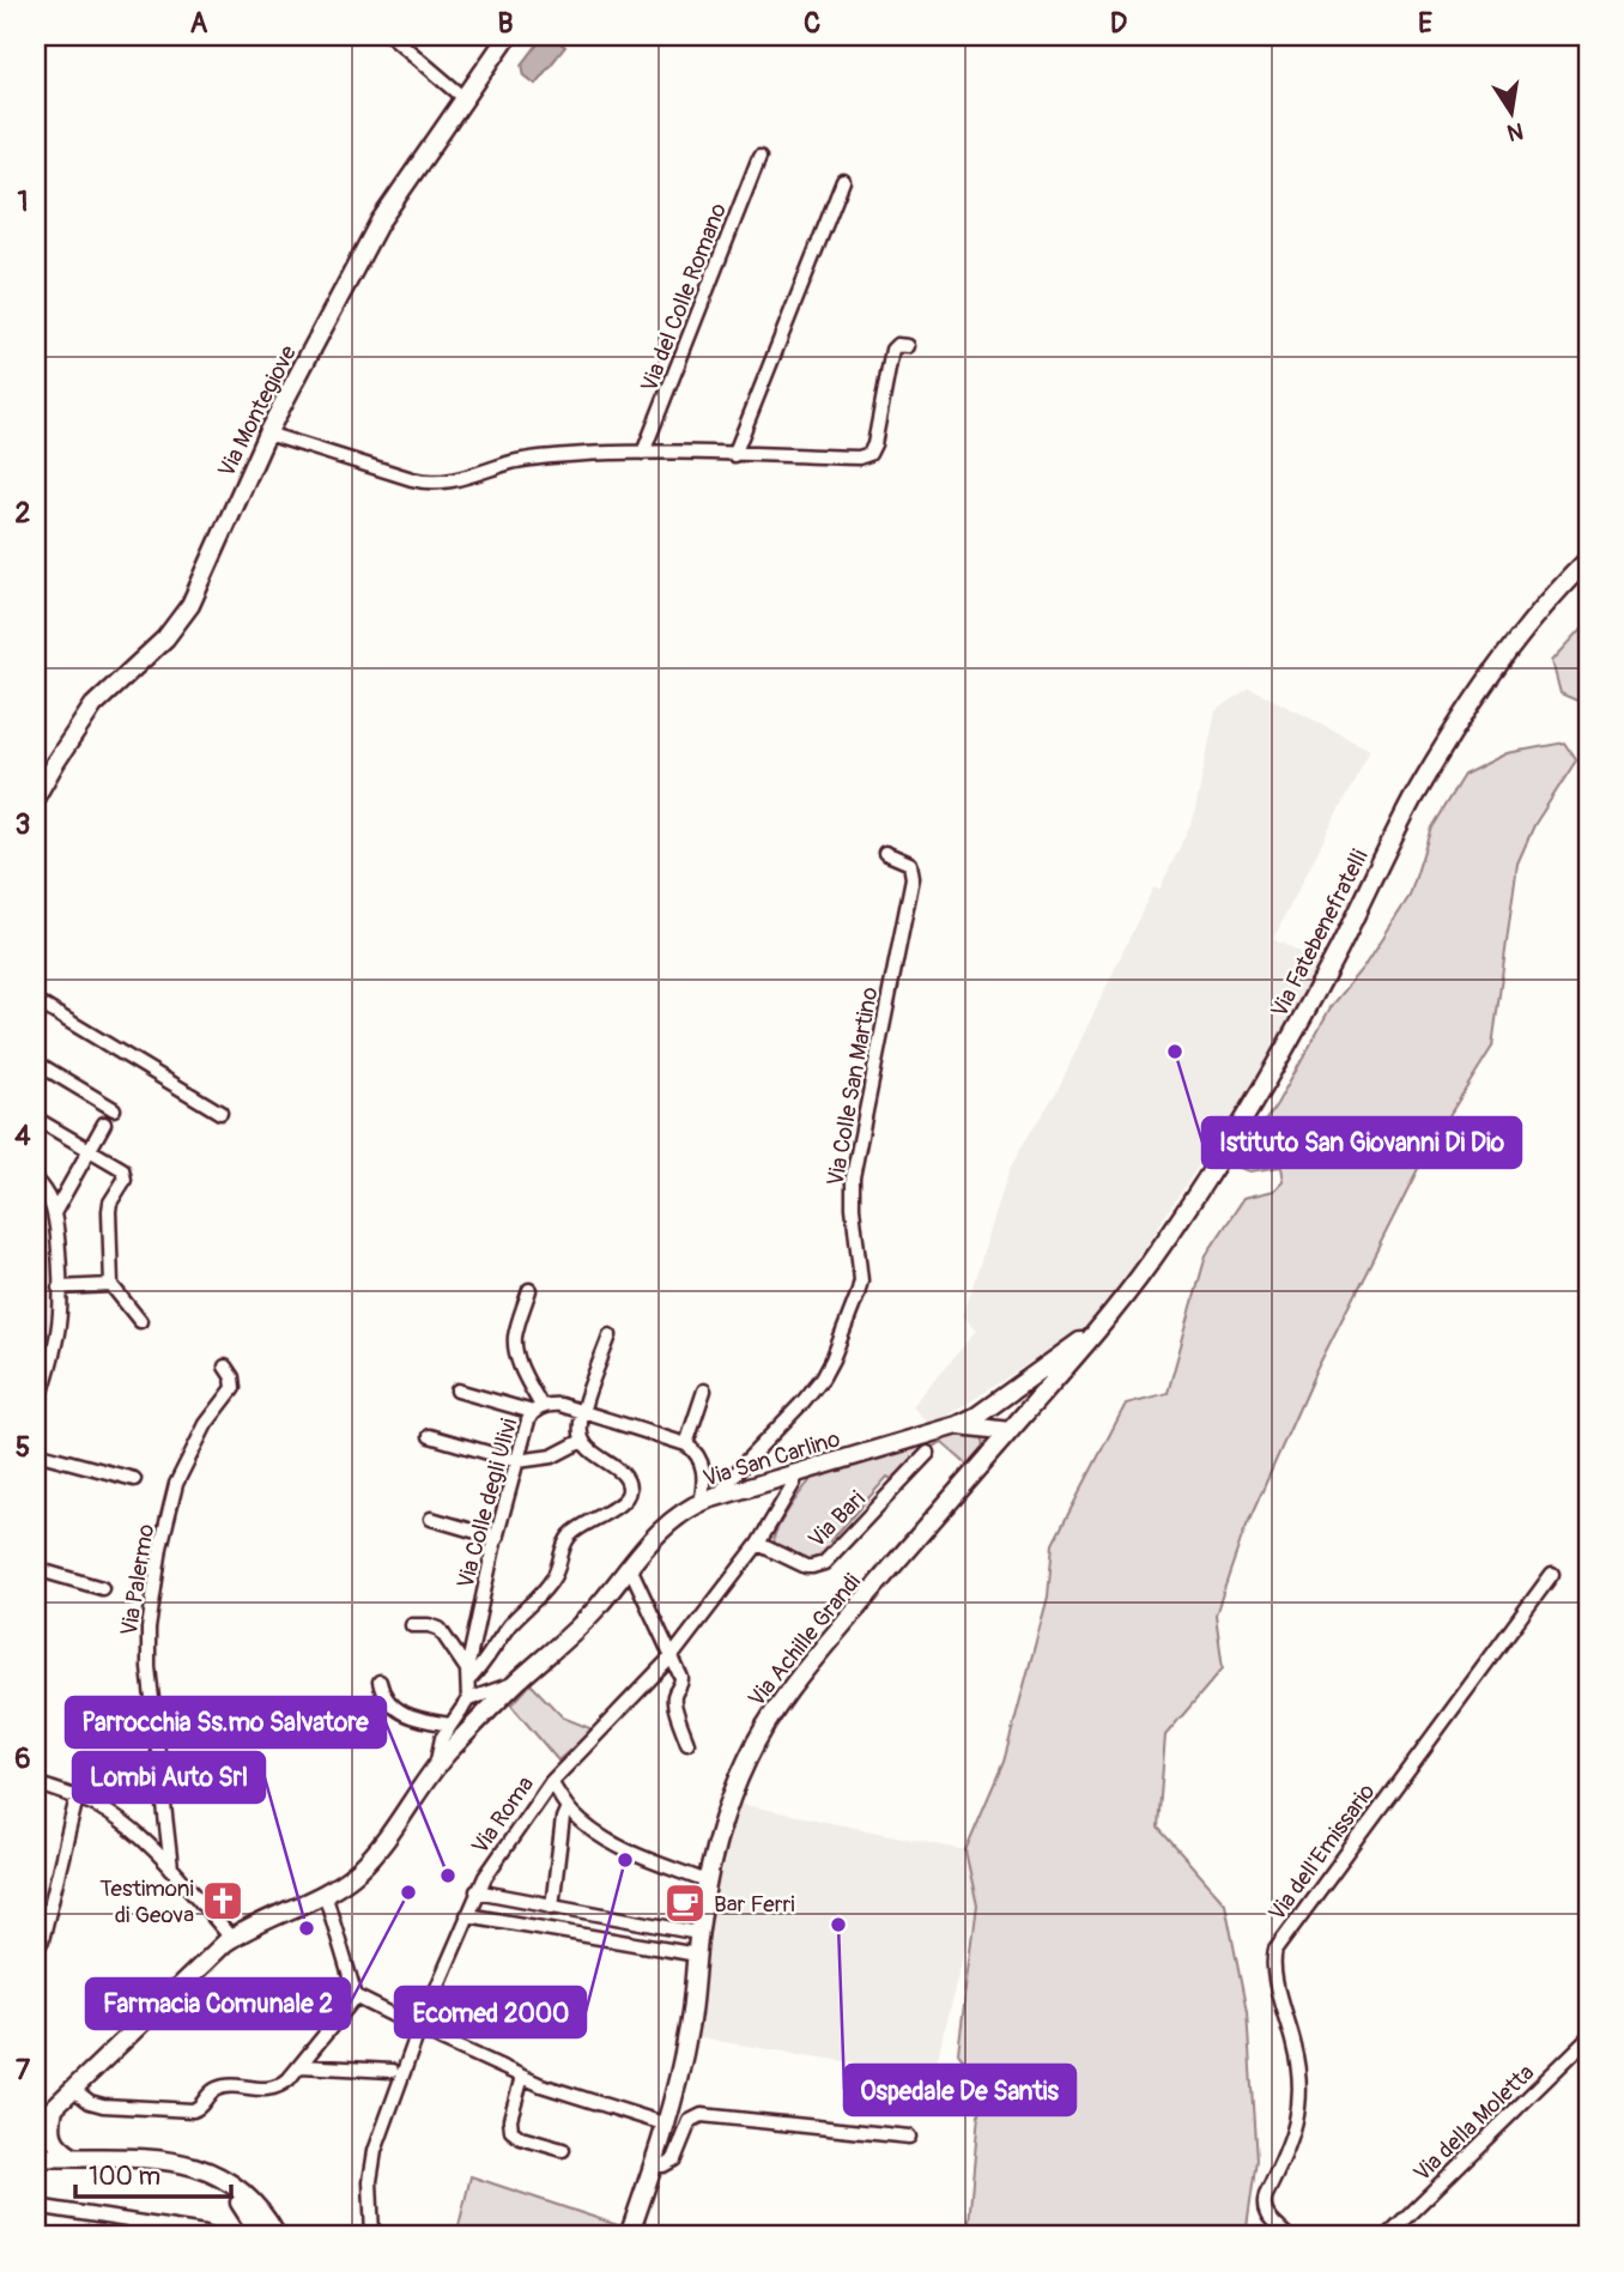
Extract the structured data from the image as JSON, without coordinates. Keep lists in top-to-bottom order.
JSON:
{
  "streets": {
    "street": [
      "Via del Colle Romano",
      "Via Montegiove",
      "Via Fatebenefratelli",
      "Via Colle San Martino",
      "Via San Carlino",
      "Via Colle degli Ulivi",
      "Via Bari",
      "Via Palermo",
      "Via Achille Grandi",
      "Via Roma",
      "Via dell'Emissario",
      "Via della Moletta"
    ]
  },
  "crossings": [
    ["Via Fatebenefratelli", "Via San Carlino"],
    ["Via Fatebenefratelli", "Via Achille Grandi"],
    ["Via Colle San Martino", "Via San Carlino"],
    ["Via San Carlino", "Via Achille Grandi"],
    ["Via Bari", "Via Roma"]
  ],
  "places": {
    "other": [
      "Istituto San Giovanni Di Dio",
      "Ecomed 2000",
      "Parrocchia Ss.mo Salvatore",
      "Farmacia Comunale 2",
      "Ospedale De Santis",
      "Lombi Auto Srl"
    ],
    "church": ["Testimoni di Geova"],
    "cafe": ["Bar Ferri"]
  },
  "scale_bar": "100 m",
  "north": "bottom",
  "grid": {
    "columns": [
      "A",
      "B",
      "C",
      "D",
      "E"
    ],
    "rows": [
      "1",
      "2",
      "3",
      "4",
      "5",
      "6",
      "7"
    ]
  }
}
